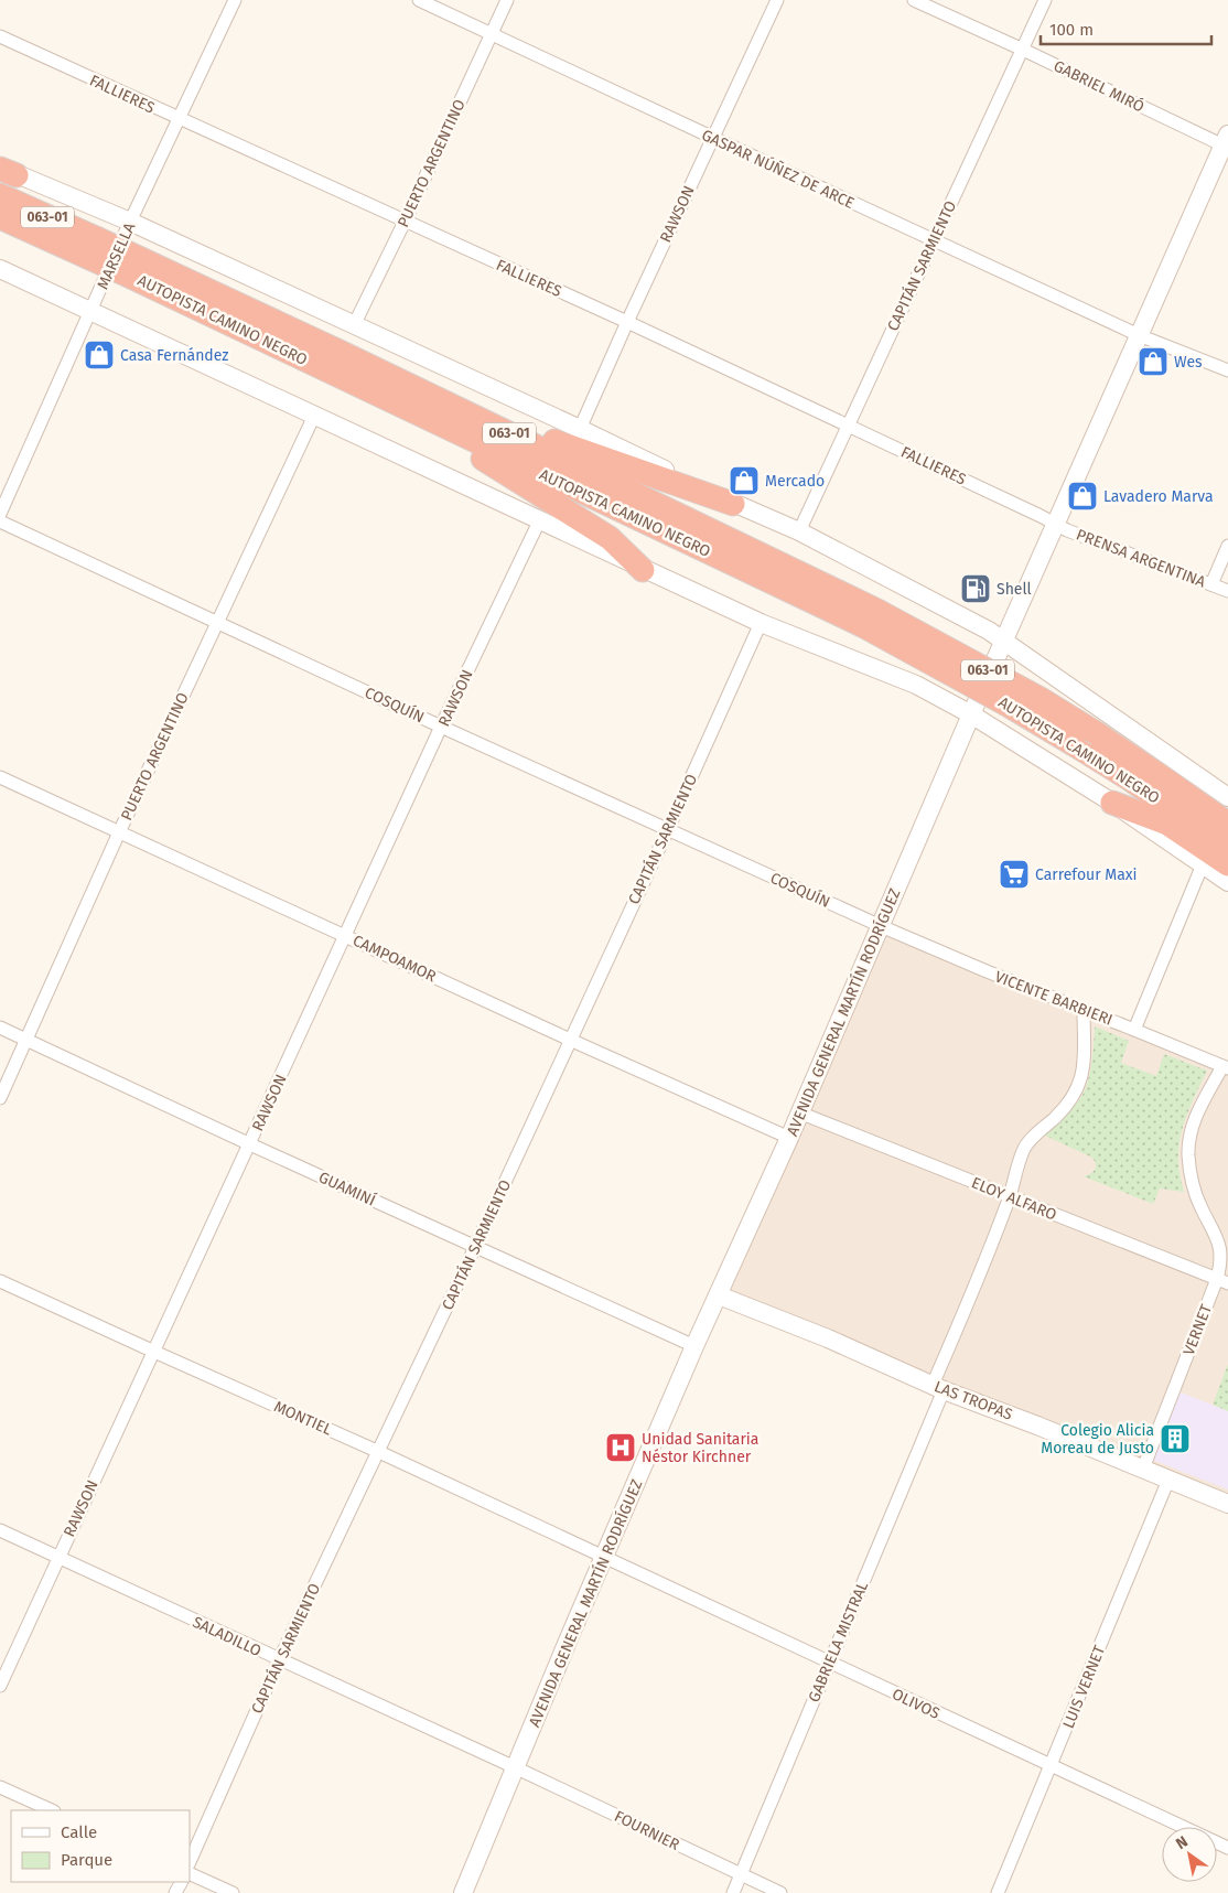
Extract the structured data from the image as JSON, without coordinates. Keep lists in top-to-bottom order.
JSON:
{
  "streets": {
    "highway": ["063-01", "AUTOPISTA CAMINO NEGRO"],
    "street": [
      "GABRIEL MIRÓ",
      "FALLIERES",
      "PUERTO ARGENTINO",
      "GASPAR NÚÑEZ DE ARCE",
      "RAWSON",
      "MARSELLA",
      "CAPITÁN SARMIENTO",
      "PRENSA ARGENTINA",
      "COSQUÍN",
      "CAMPOAMOR",
      "VICENTE BARBIERI",
      "AVENIDA GENERAL MARTÍN RODRÍGUEZ",
      "GUAMINÍ",
      "ELOY ALFARO",
      "VERNET",
      "LAS TROPAS",
      "MONTIEL",
      "SALADILLO",
      "GABRIELA MISTRAL",
      "LUIS VERNET",
      "OLIVOS",
      "FOURNIER"
    ]
  },
  "crossings": [
    ["GABRIEL MIRÓ", "CAPITÁN SARMIENTO"],
    ["GABRIEL MIRÓ", "AVENIDA GENERAL MARTÍN RODRÍGUEZ"],
    ["FALLIERES", "PUERTO ARGENTINO"],
    ["FALLIERES", "RAWSON"],
    ["FALLIERES", "MARSELLA"],
    ["FALLIERES", "CAPITÁN SARMIENTO"],
    ["FALLIERES", "PRENSA ARGENTINA"],
    ["FALLIERES", "AVENIDA GENERAL MARTÍN RODRÍGUEZ"],
    ["PUERTO ARGENTINO", "GASPAR NÚÑEZ DE ARCE"],
    ["PUERTO ARGENTINO", "COSQUÍN"],
    ["PUERTO ARGENTINO", "CAMPOAMOR"],
    ["PUERTO ARGENTINO", "GUAMINÍ"],
    ["GASPAR NÚÑEZ DE ARCE", "RAWSON"],
    ["GASPAR NÚÑEZ DE ARCE", "CAPITÁN SARMIENTO"],
    ["GASPAR NÚÑEZ DE ARCE", "AVENIDA GENERAL MARTÍN RODRÍGUEZ"],
    ["RAWSON", "COSQUÍN"],
    ["RAWSON", "CAMPOAMOR"],
    ["RAWSON", "GUAMINÍ"],
    ["RAWSON", "MONTIEL"],
    ["RAWSON", "SALADILLO"],
    ["CAPITÁN SARMIENTO", "COSQUÍN"],
    ["CAPITÁN SARMIENTO", "CAMPOAMOR"],
    ["CAPITÁN SARMIENTO", "GUAMINÍ"],
    ["CAPITÁN SARMIENTO", "MONTIEL"],
    ["CAPITÁN SARMIENTO", "SALADILLO"],
    ["PRENSA ARGENTINA", "AVENIDA GENERAL MARTÍN RODRÍGUEZ"],
    ["COSQUÍN", "VICENTE BARBIERI"],
    ["COSQUÍN", "AVENIDA GENERAL MARTÍN RODRÍGUEZ"],
    ["CAMPOAMOR", "AVENIDA GENERAL MARTÍN RODRÍGUEZ"],
    ["VICENTE BARBIERI", "AVENIDA GENERAL MARTÍN RODRÍGUEZ"],
    ["VICENTE BARBIERI", "VERNET"],
    ["VICENTE BARBIERI", "GABRIELA MISTRAL"],
    ["AVENIDA GENERAL MARTÍN RODRÍGUEZ", "GUAMINÍ"],
    ["AVENIDA GENERAL MARTÍN RODRÍGUEZ", "ELOY ALFARO"],
    ["AVENIDA GENERAL MARTÍN RODRÍGUEZ", "LAS TROPAS"],
    ["AVENIDA GENERAL MARTÍN RODRÍGUEZ", "MONTIEL"],
    ["AVENIDA GENERAL MARTÍN RODRÍGUEZ", "SALADILLO"],
    ["AVENIDA GENERAL MARTÍN RODRÍGUEZ", "OLIVOS"],
    ["AVENIDA GENERAL MARTÍN RODRÍGUEZ", "FOURNIER"],
    ["ELOY ALFARO", "VERNET"],
    ["ELOY ALFARO", "GABRIELA MISTRAL"],
    ["VERNET", "LAS TROPAS"],
    ["LAS TROPAS", "GABRIELA MISTRAL"],
    ["LAS TROPAS", "LUIS VERNET"],
    ["MONTIEL", "OLIVOS"],
    ["SALADILLO", "FOURNIER"],
    ["GABRIELA MISTRAL", "OLIVOS"],
    ["GABRIELA MISTRAL", "FOURNIER"],
    ["LUIS VERNET", "OLIVOS"]
  ],
  "places": {
    "shop": [
      "Casa Fernández",
      "Wes",
      "Mercado",
      "Lavadero Marva"
    ],
    "fuel station": ["Shell"],
    "supermarket": ["Carrefour Maxi"],
    "building": ["Colegio Alicia Moreau de Justo"],
    "hospital": ["Unidad Sanitaria Néstor Kirchner"]
  },
  "legend": ["Calle", "Parque"],
  "scale_bar": "100 m",
  "north": "top left"
}
